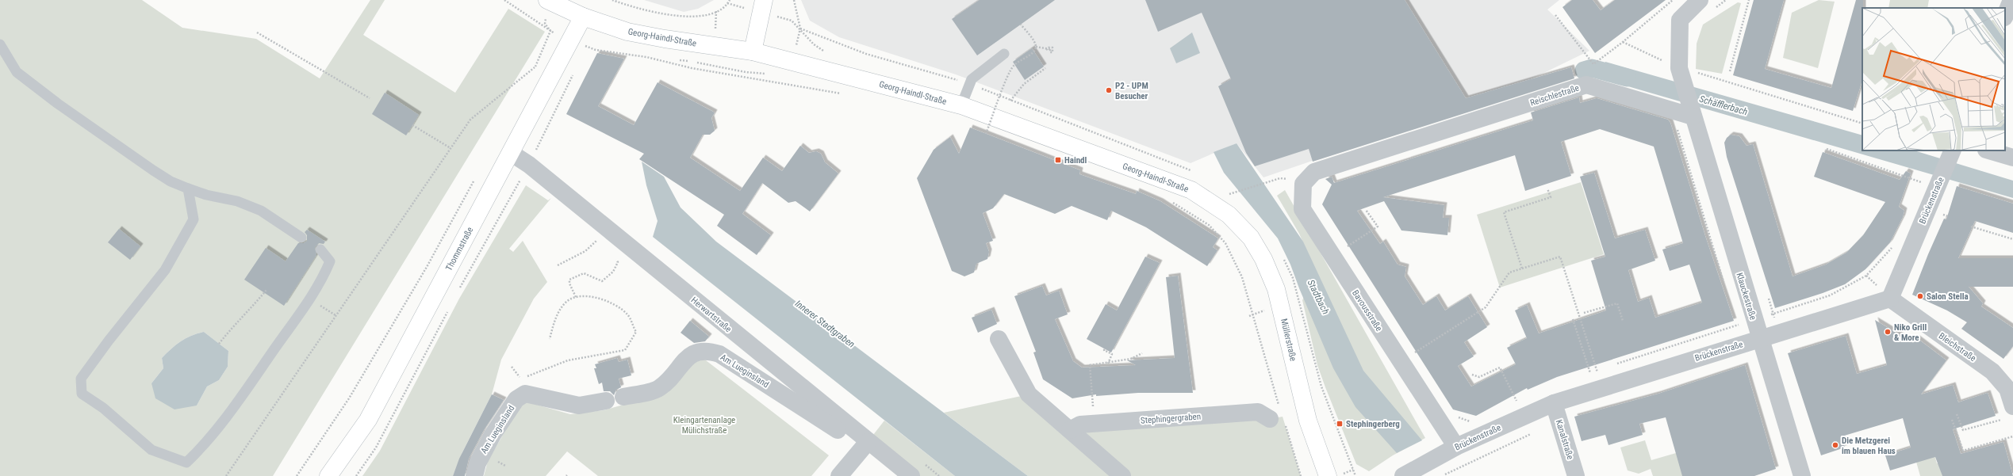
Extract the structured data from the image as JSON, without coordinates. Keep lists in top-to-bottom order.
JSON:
{
  "streets": {
    "street": [
      "Georg-Haindl-Straße",
      "Reischlestraße",
      "Brückenstraße",
      "Thommstraße",
      "Klauckestraße",
      "Bavousstraße",
      "Herwartstraße",
      "Müllerstraße",
      "Bleichstraße",
      "Am Lueginsland",
      "Stephingergraben",
      "Kanalstraße"
    ]
  },
  "crossings": [
    ["Georg-Haindl-Straße", "Thommstraße"],
    ["Georg-Haindl-Straße", "Müllerstraße"],
    ["Reischlestraße", "Klauckestraße"],
    ["Reischlestraße", "Bavousstraße"],
    ["Brückenstraße", "Klauckestraße"],
    ["Brückenstraße", "Bavousstraße"],
    ["Brückenstraße", "Bleichstraße"],
    ["Brückenstraße", "Kanalstraße"],
    ["Thommstraße", "Herwartstraße"],
    ["Herwartstraße", "Am Lueginsland"]
  ],
  "water": ["Schäfflerbach", "Stadtbach", "Innerer Stadtgraben"],
  "parks": ["Kleingartenanlage Mülichstraße"],
  "places": {
    "other": [
      "P2 - UPM Besucher",
      "Salon Stella",
      "Niko Grill & More",
      "Die Metzgerei im blauen Haus"
    ],
    "transit": ["Haindl", "Stephingerberg"]
  }
}
